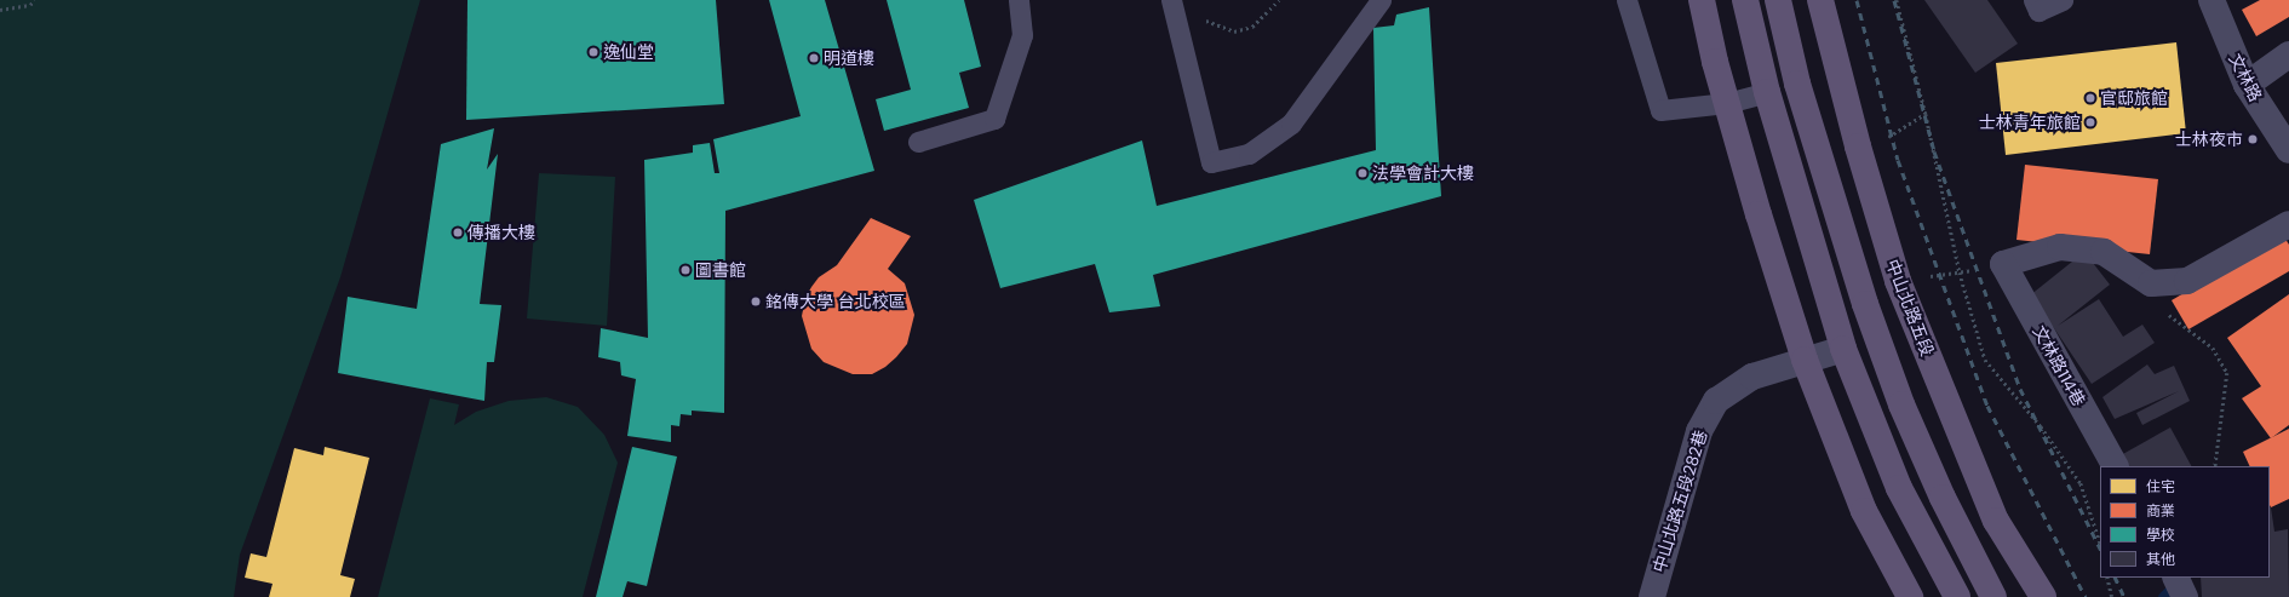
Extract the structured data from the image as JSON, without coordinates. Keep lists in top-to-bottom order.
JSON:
{
  "streets": {
    "main road": ["中山北路五段"],
    "street": ["文林路", "文林路114巷", "中山北路五段282巷"]
  },
  "places": [
    "逸仙堂",
    "明道樓",
    "官邸旅館",
    "士林青年旅館",
    "士林夜市",
    "法學會計大樓",
    "傳播大樓",
    "圖書館",
    "銘傳大學 台北校區"
  ],
  "legend": [
    "住宅",
    "商業",
    "學校",
    "其他"
  ]
}
